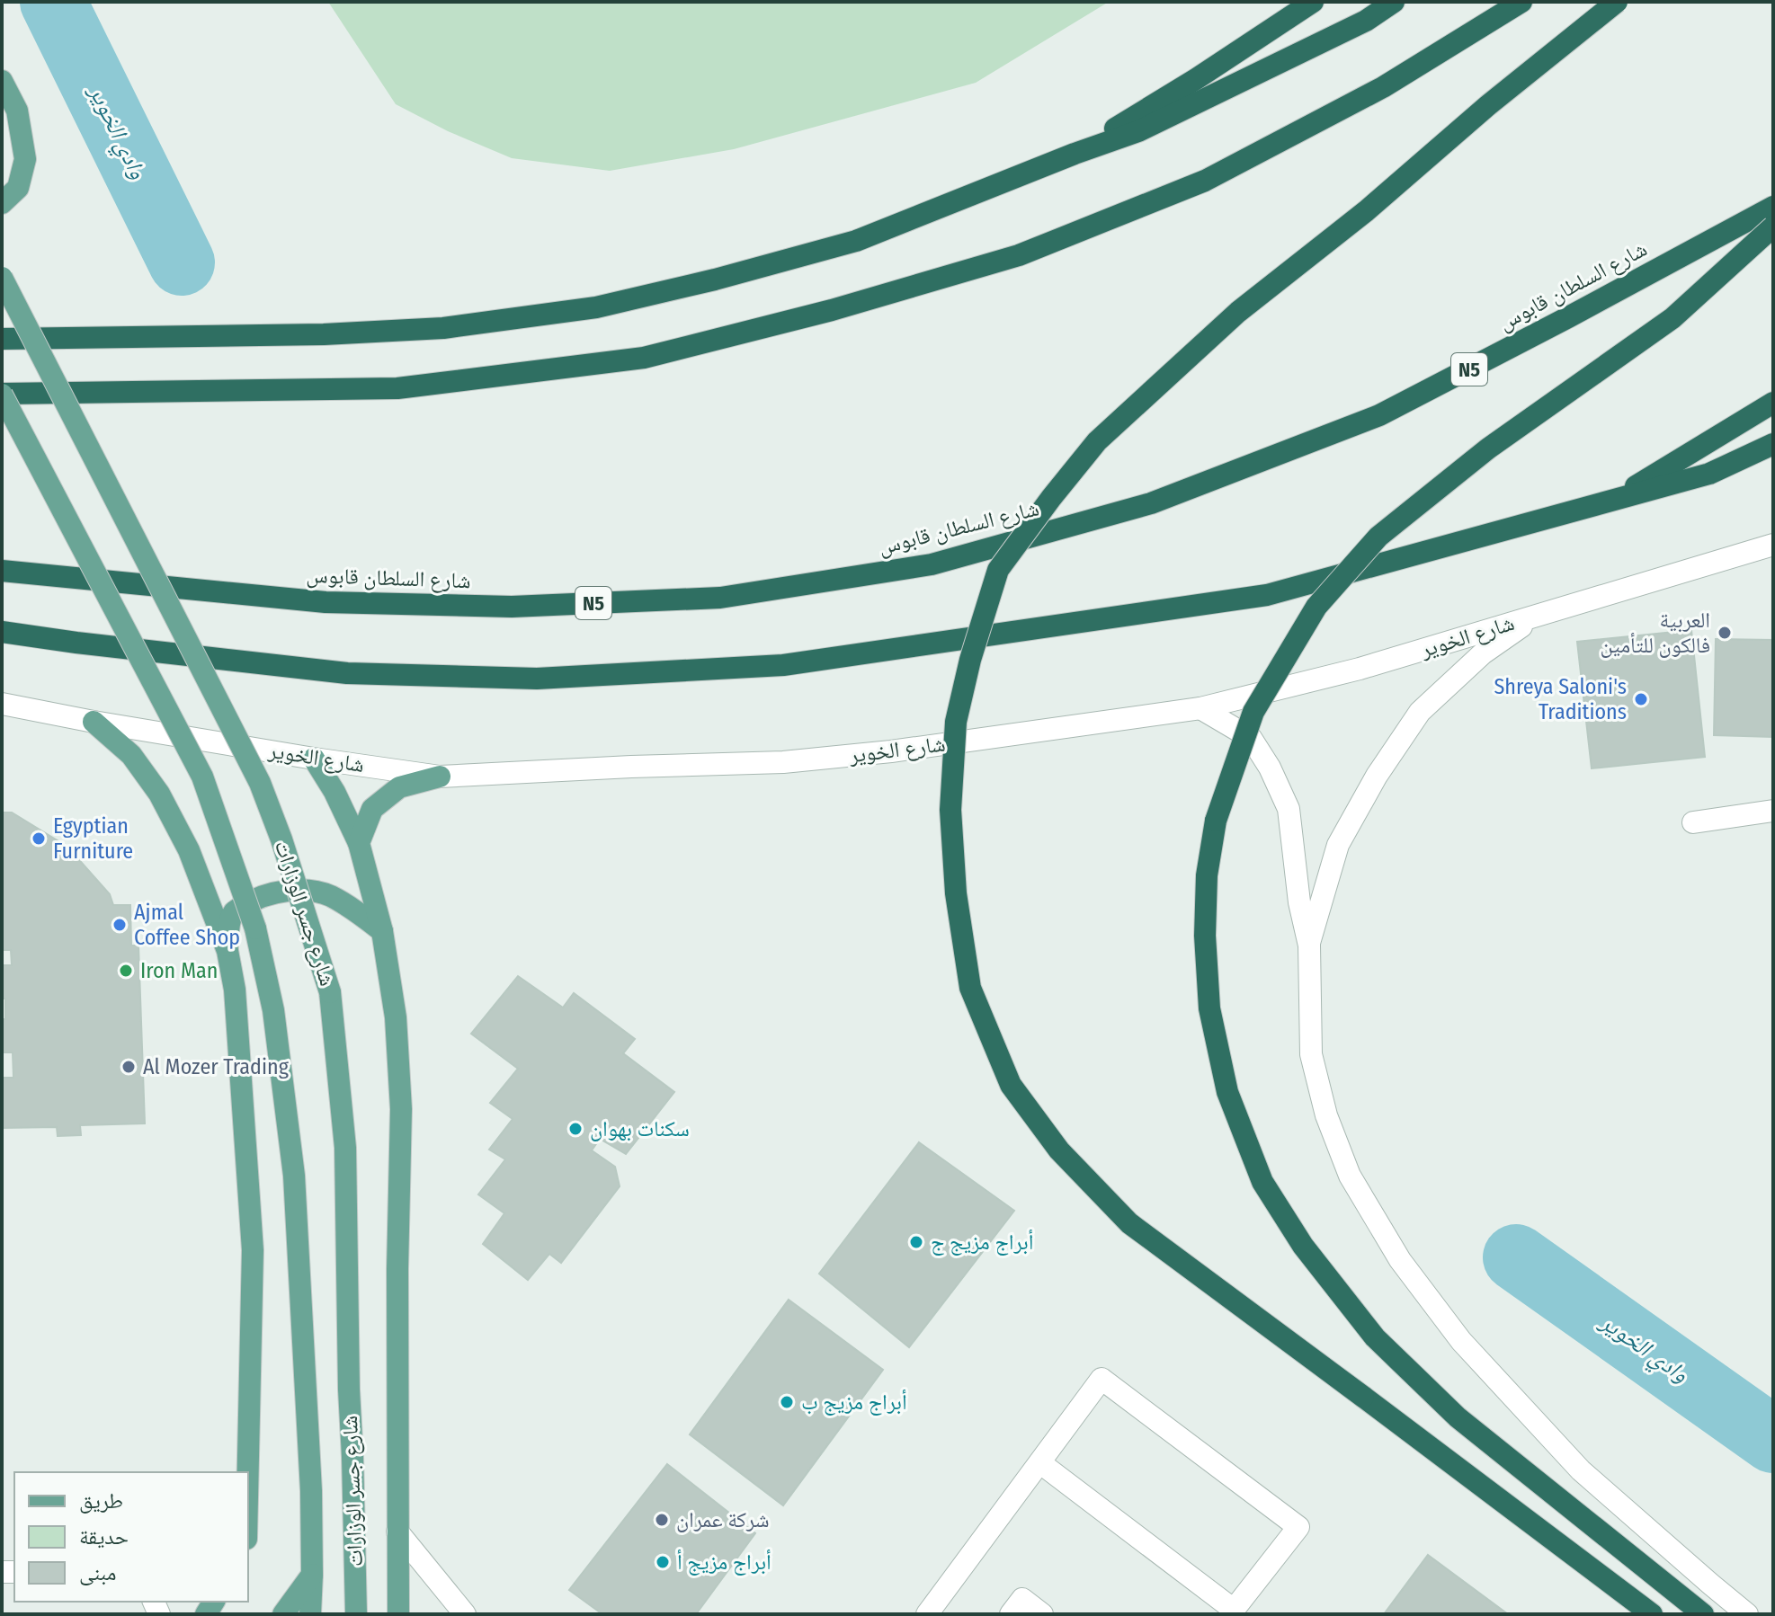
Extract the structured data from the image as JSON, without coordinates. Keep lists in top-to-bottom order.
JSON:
{
  "streets": {
    "highway": ["شارع السلطان قابوس", "N5"],
    "main road": ["شارع جسر الوزارات"],
    "street": ["شارع الخوير"]
  },
  "water": ["وادي الخوير"],
  "places": [
    "العربية فالكون للتأمين",
    "Shreya Saloni's Traditions",
    "Egyptian Furniture",
    "Ajmal Coffee Shop",
    "Iron Man",
    "Al Mozer Trading",
    "سكنات بهوان",
    "أبراج مزيج ج",
    "أبراج مزيج ب",
    "شركة عمران",
    "أبراج مزيج أ"
  ],
  "legend": ["طريق", "حديقة", "مبنى"]
}
